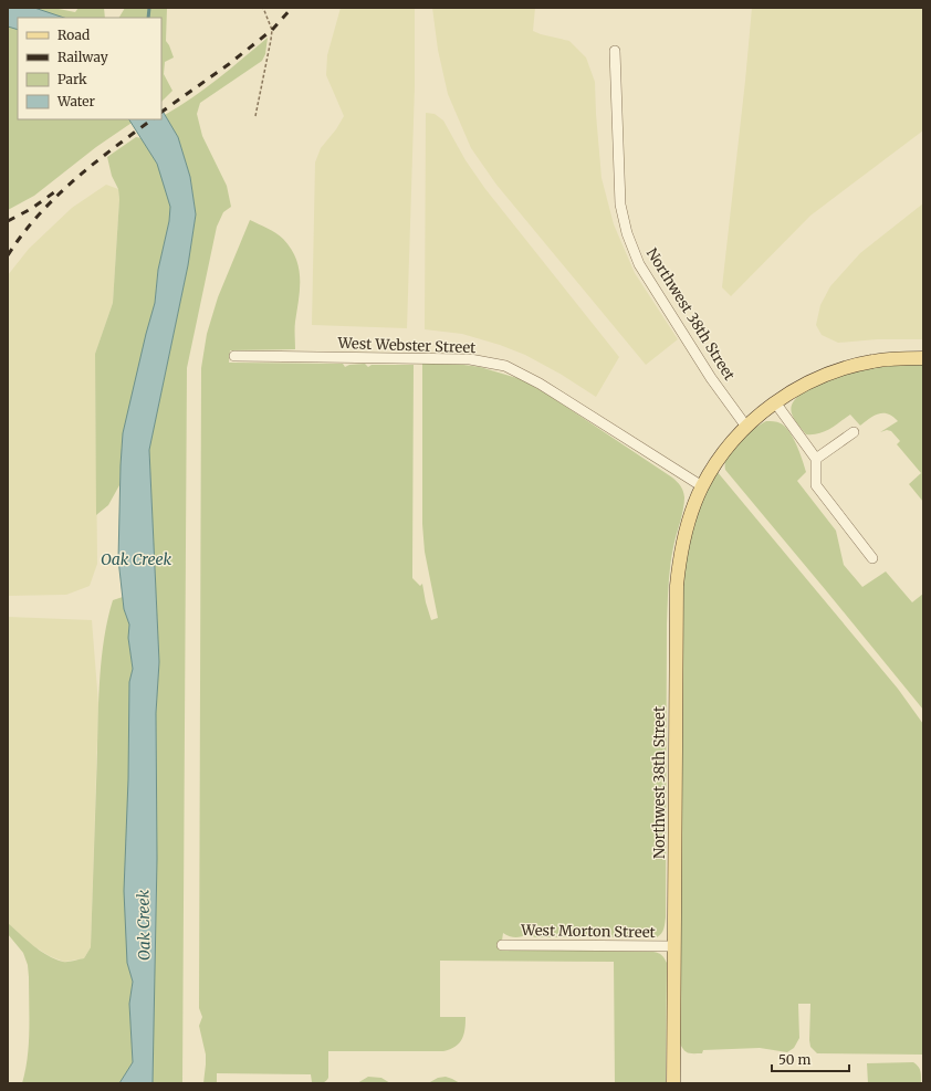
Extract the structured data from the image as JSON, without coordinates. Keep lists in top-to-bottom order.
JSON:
{
  "streets": {
    "main road": ["Northwest 38th Street"],
    "street": ["West Webster Street", "West Morton Street"]
  },
  "crossings": [
    ["Northwest 38th Street", "West Webster Street"],
    ["Northwest 38th Street", "West Morton Street"]
  ],
  "water": ["Oak Creek"],
  "legend": [
    "Road",
    "Railway",
    "Park",
    "Water"
  ],
  "scale_bar": "50 m"
}
